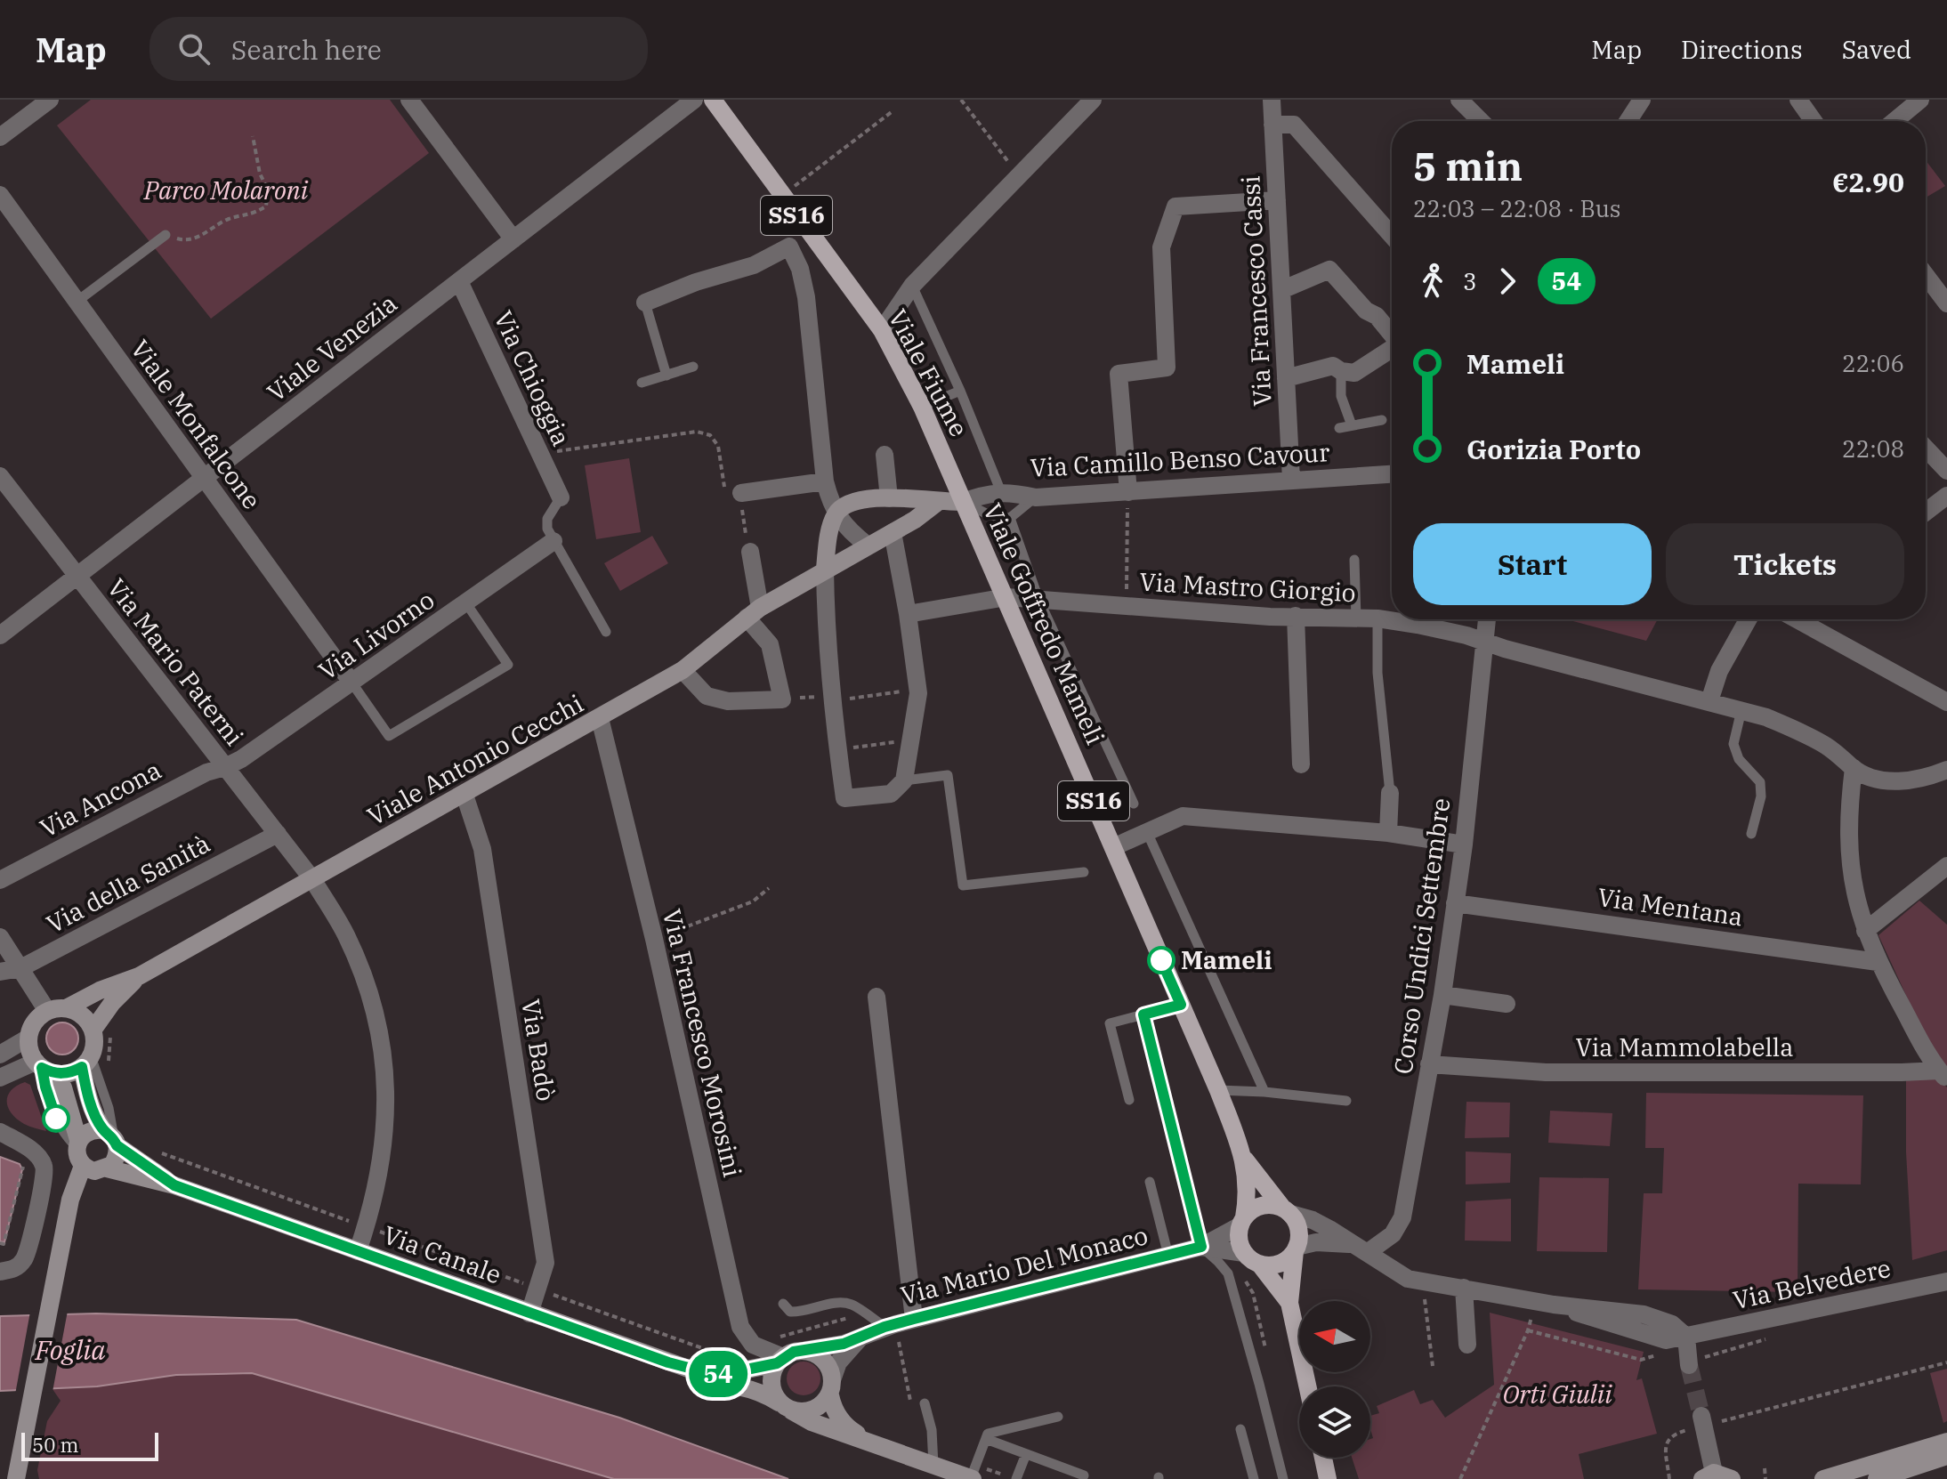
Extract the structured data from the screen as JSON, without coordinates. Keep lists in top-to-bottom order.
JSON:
{
  "streets": {
    "main road": ["SS16", "Viale Fiume", "Viale Goffredo Mameli"],
    "street": [
      "Via Francesco Cassi",
      "Viale Venezia",
      "Via Chioggia",
      "Viale Monfalcone",
      "Via Camillo Benso Cavour",
      "Via Mastro Giorgio",
      "Via Livorno",
      "Via Mario Paterni",
      "Viale Antonio Cecchi",
      "Via Ancona",
      "Via della Sanità",
      "Via Mentana",
      "Corso Undici Settembre",
      "Via Francesco Morosini",
      "Via Mammolabella",
      "Via Badò",
      "Via Canale",
      "Via Mario Del Monaco",
      "Via Belvedere"
    ]
  },
  "crossings": [
    ["Via Francesco Cassi", "Via Camillo Benso Cavour"],
    ["Viale Venezia", "Via Chioggia"],
    ["Viale Venezia", "Viale Monfalcone"],
    ["Viale Venezia", "Via Mario Paterni"],
    ["Viale Fiume", "Via Camillo Benso Cavour"],
    ["Viale Fiume", "Viale Goffredo Mameli"],
    ["Viale Monfalcone", "Via Livorno"],
    ["Via Camillo Benso Cavour", "Viale Goffredo Mameli"],
    ["Via Mastro Giorgio", "Viale Goffredo Mameli"],
    ["Via Mastro Giorgio", "Corso Undici Settembre"],
    ["Viale Goffredo Mameli", "Via Mario Del Monaco"],
    ["Viale Goffredo Mameli", "Via Belvedere"],
    ["Via Livorno", "Via Mario Paterni"],
    ["Via Livorno", "Via Ancona"],
    ["Via Mario Paterni", "Viale Antonio Cecchi"],
    ["Via Mario Paterni", "Via Ancona"],
    ["Via Mario Paterni", "Via della Sanità"],
    ["Via Mario Paterni", "Via Canale"],
    ["Viale Antonio Cecchi", "Via Francesco Morosini"],
    ["Viale Antonio Cecchi", "Via Badò"],
    ["Via Mentana", "Corso Undici Settembre"],
    ["Corso Undici Settembre", "Via Mammolabella"],
    ["Corso Undici Settembre", "Via Belvedere"],
    ["Via Francesco Morosini", "Via Canale"],
    ["Via Francesco Morosini", "Via Mario Del Monaco"],
    ["Via Badò", "Via Canale"],
    ["Via Canale", "Via Mario Del Monaco"],
    ["Via Mario Del Monaco", "Via Belvedere"]
  ],
  "water": ["Foglia"],
  "parks": ["Parco Molaroni", "Orti Giulii"],
  "places": ["Mameli"],
  "lines": ["bus line 54"],
  "scale_bar": "50 m",
  "north": "left",
  "page": {
    "header": "Map",
    "search": "Search here",
    "nav": ["Map", "Directions", "Saved"],
    "on_map": "54",
    "heading": ["5 min", "22:03 – 22:08 · Bus", "€2.90"],
    "legs": ["3", "54"],
    "list": [
      {
        "name": "Mameli",
        "value": "22:06"
      },
      {
        "name": "Gorizia Porto",
        "value": "22:08"
      }
    ],
    "buttons": ["Start", "Tickets"],
    "scale": "50 m"
  }
}
